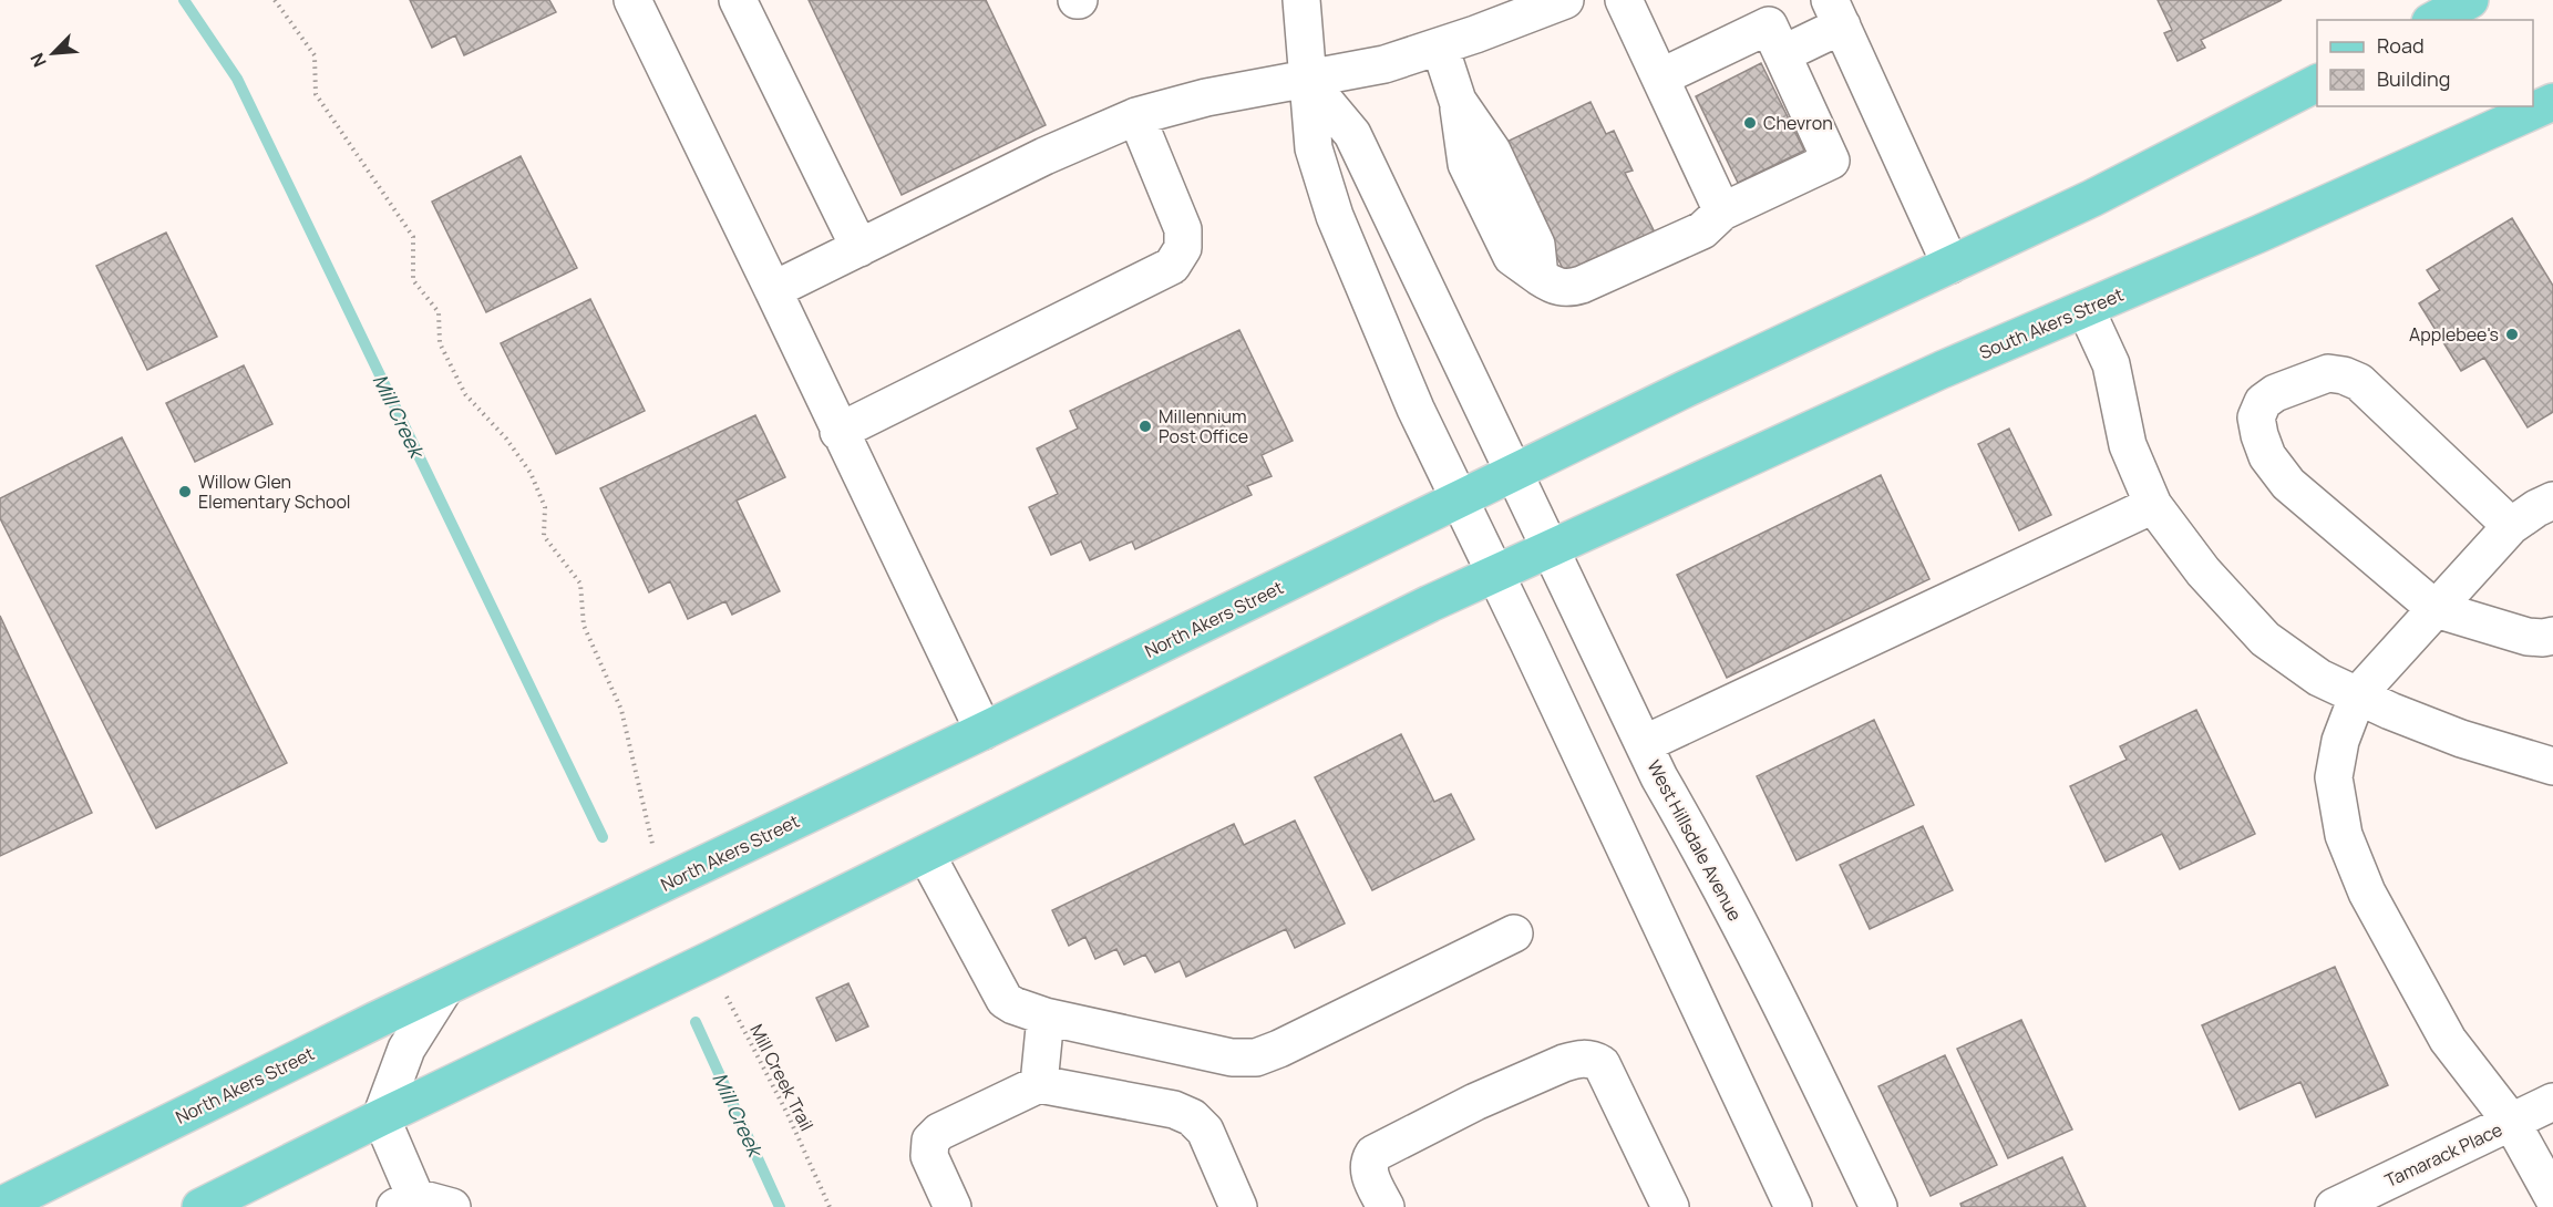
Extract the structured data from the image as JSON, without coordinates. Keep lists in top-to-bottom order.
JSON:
{
  "streets": {
    "main road": ["South Akers Street", "North Akers Street"],
    "street": ["West Hillsdale Avenue", "Tamarack Place"],
    "path": ["Mill Creek Trail"]
  },
  "crossings": [
    ["South Akers Street", "West Hillsdale Avenue"]
  ],
  "water": ["Mill Creek"],
  "places": [
    "Chevron",
    "Applebee's",
    "Millennium Post Office",
    "Willow Glen Elementary School"
  ],
  "legend": ["Road", "Building"],
  "north": "bottom left"
}
